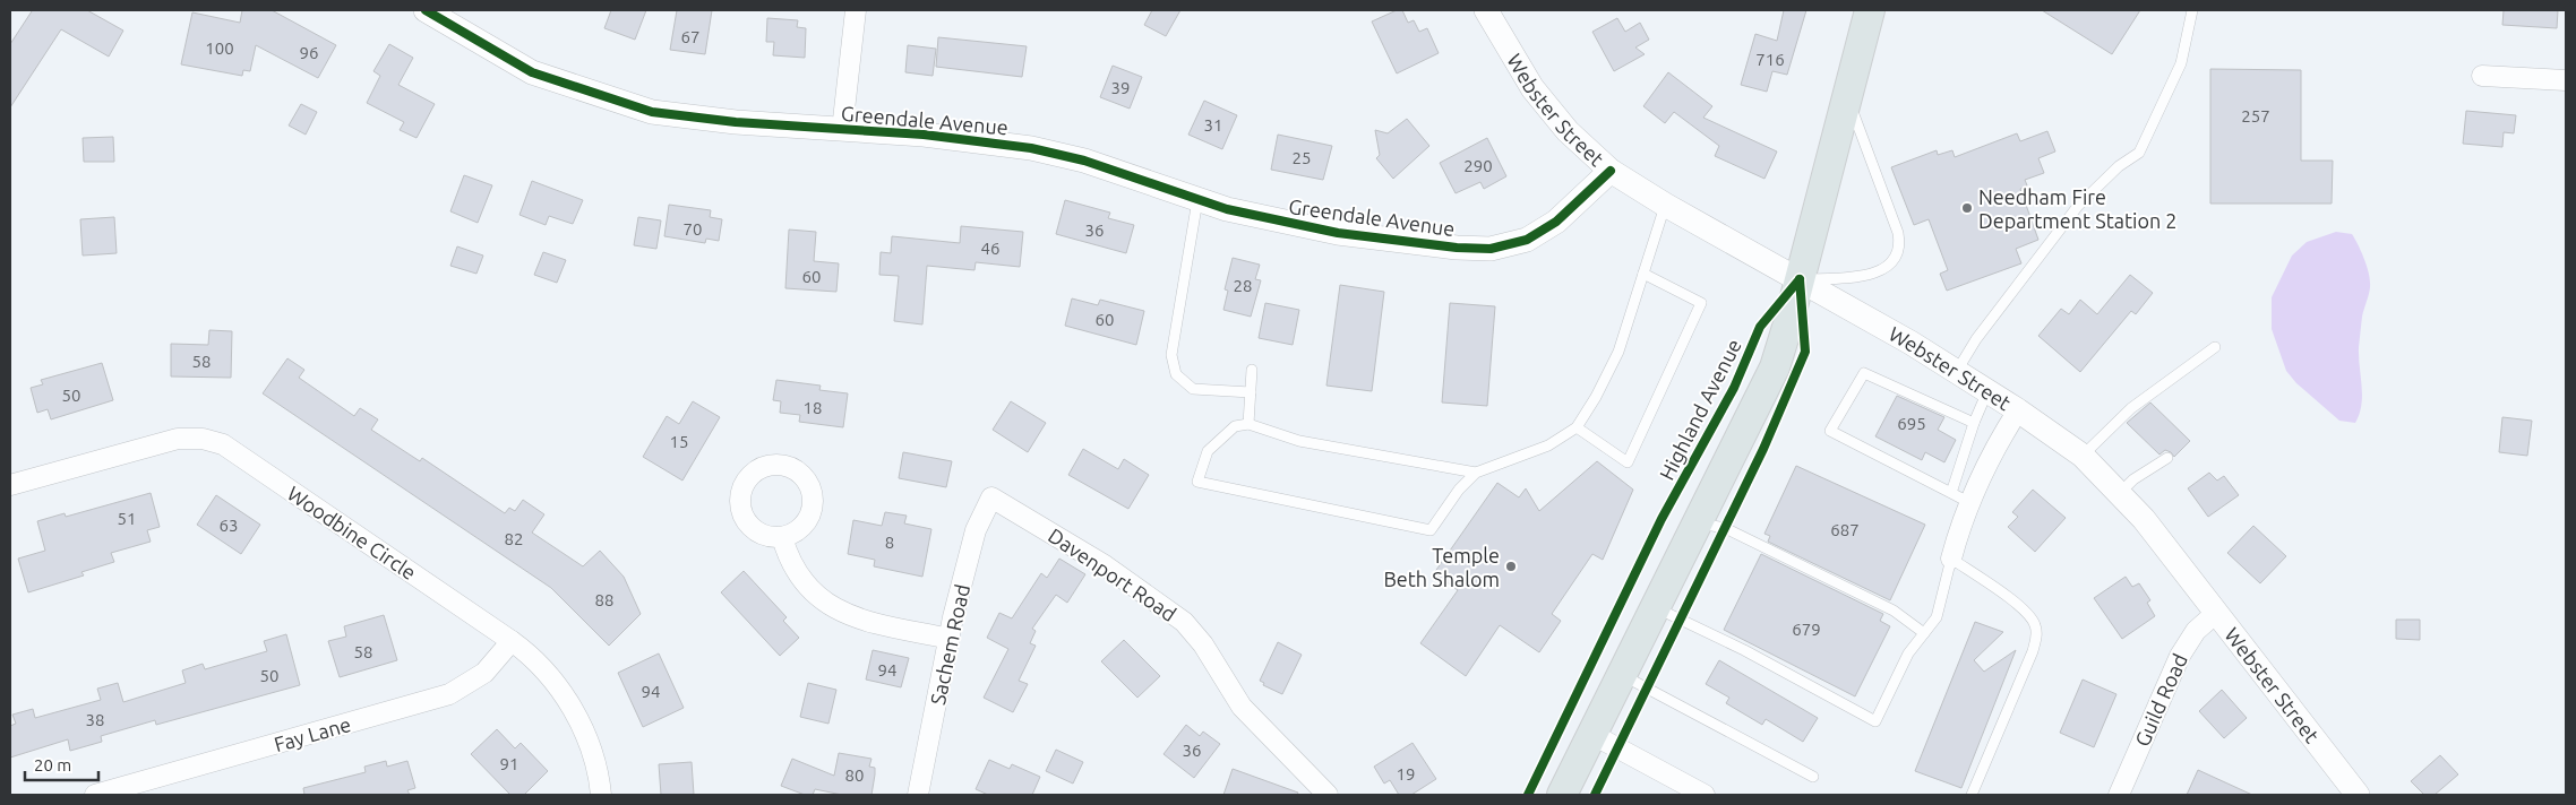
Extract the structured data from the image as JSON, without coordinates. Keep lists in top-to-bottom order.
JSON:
{
  "streets": {
    "street": [
      "Webster Street",
      "Greendale Avenue",
      "Woodbine Circle",
      "Davenport Road",
      "Sachem Road",
      "Guild Road",
      "Fay Lane"
    ],
    "cycle path": ["Highland Avenue"]
  },
  "crossings": [
    ["Webster Street", "Greendale Avenue"],
    ["Webster Street", "Guild Road"],
    ["Woodbine Circle", "Fay Lane"],
    ["Davenport Road", "Sachem Road"]
  ],
  "places": ["Needham Fire Department Station 2", "Temple Beth Shalom"],
  "house_numbers": [
    "67",
    "100",
    "96",
    "716",
    "39",
    "257",
    "31",
    "25",
    "290",
    "70",
    "36",
    "46",
    "60",
    "28",
    "60",
    "58",
    "50",
    "18",
    "695",
    "15",
    "51",
    "63",
    "687",
    "82",
    "8",
    "88",
    "679",
    "58",
    "94",
    "50",
    "94",
    "38",
    "36",
    "91",
    "19",
    "80"
  ],
  "scale_bar": "20 m"
}
